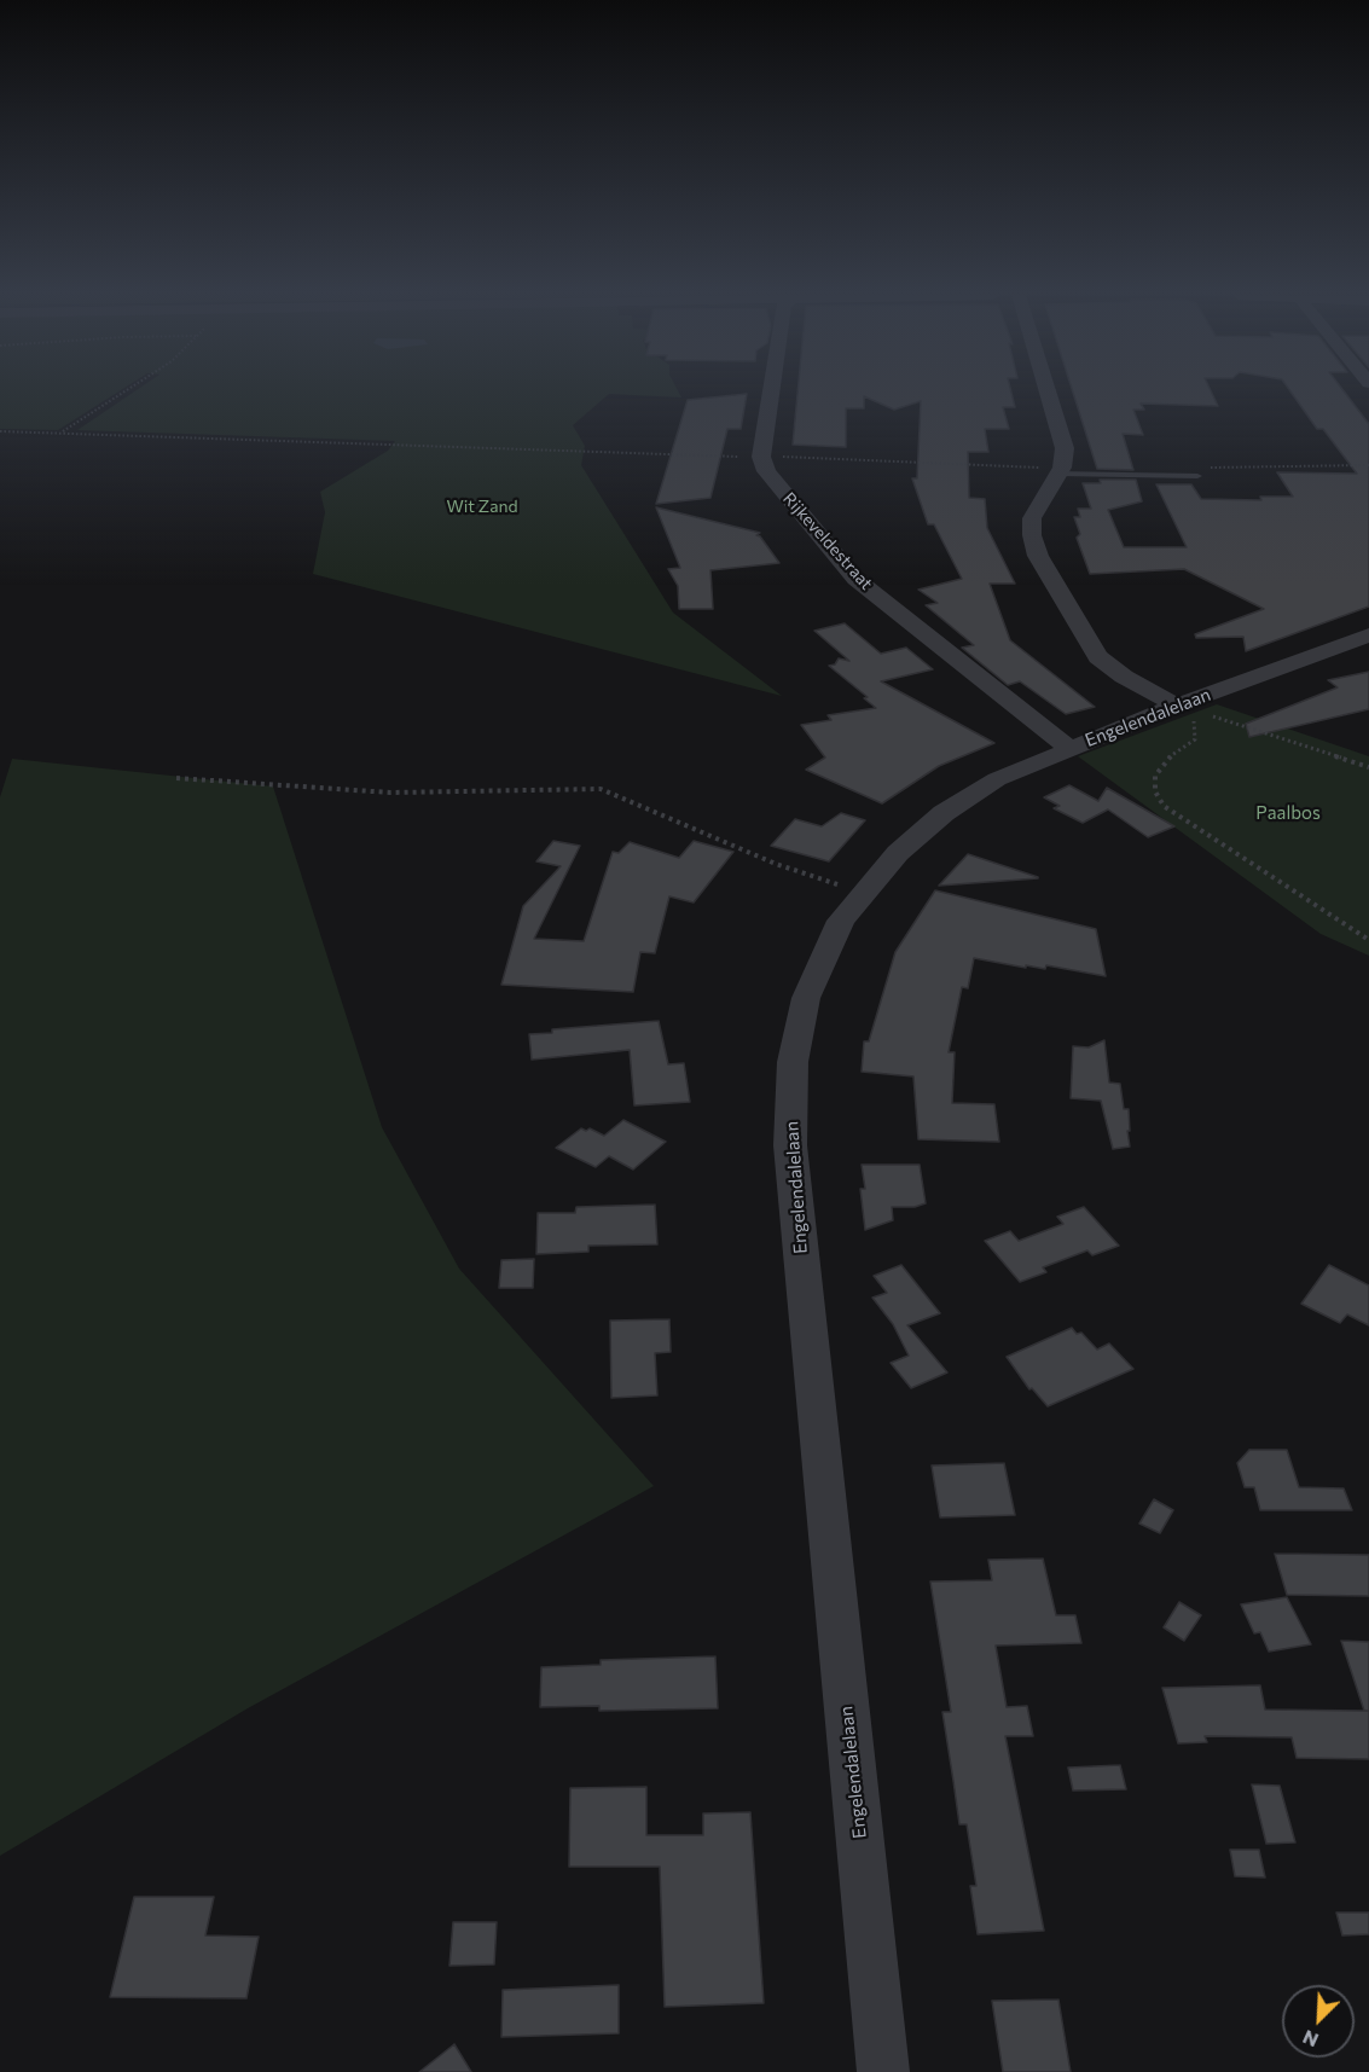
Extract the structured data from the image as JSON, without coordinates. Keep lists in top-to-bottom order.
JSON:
{
  "streets": {
    "street": ["Rijkeveldestraat", "Engelendalelaan"]
  },
  "crossings": [
    ["Rijkeveldestraat", "Engelendalelaan"]
  ],
  "parks": ["Wit Zand", "Paalbos"],
  "north": "bottom left"
}
